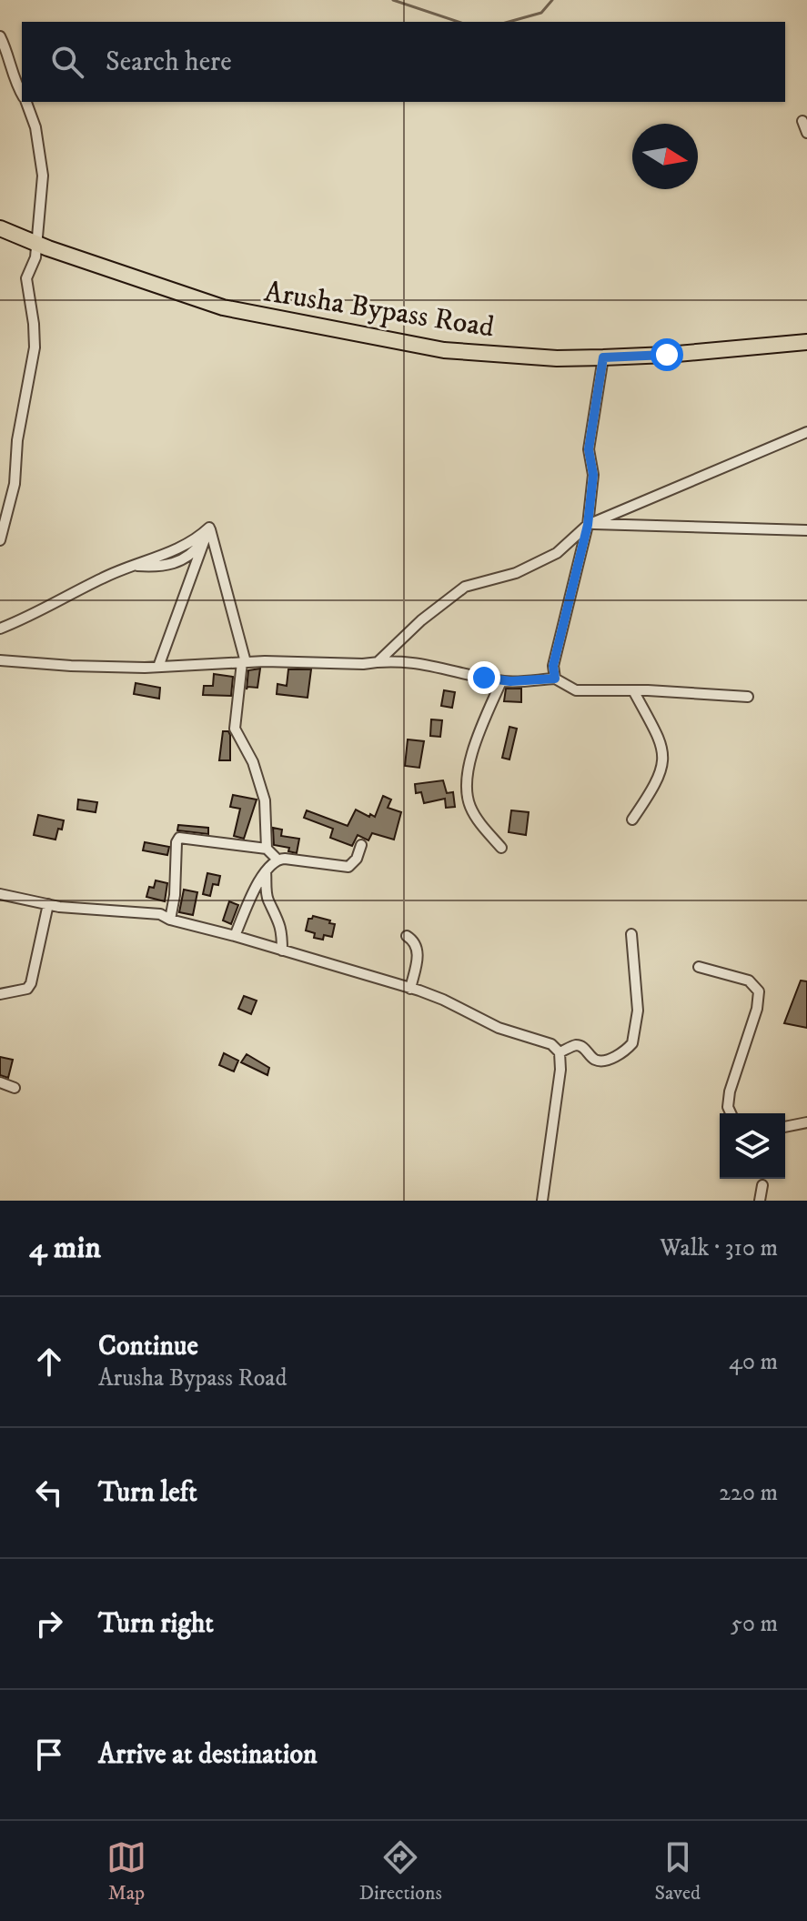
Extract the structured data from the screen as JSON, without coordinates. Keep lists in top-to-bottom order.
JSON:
{
  "streets": {
    "main road": ["Arusha Bypass Road"]
  },
  "north": "right",
  "page": {
    "search": "Search here",
    "heading": ["4 min", "Walk · 310 m"],
    "list": [
      ["Continue", "Arusha Bypass Road", "40 m"],
      ["Turn left", "220 m"],
      ["Turn right", "50 m"],
      "Arrive at destination"
    ],
    "nav": ["Map", "Directions", "Saved"]
  }
}
